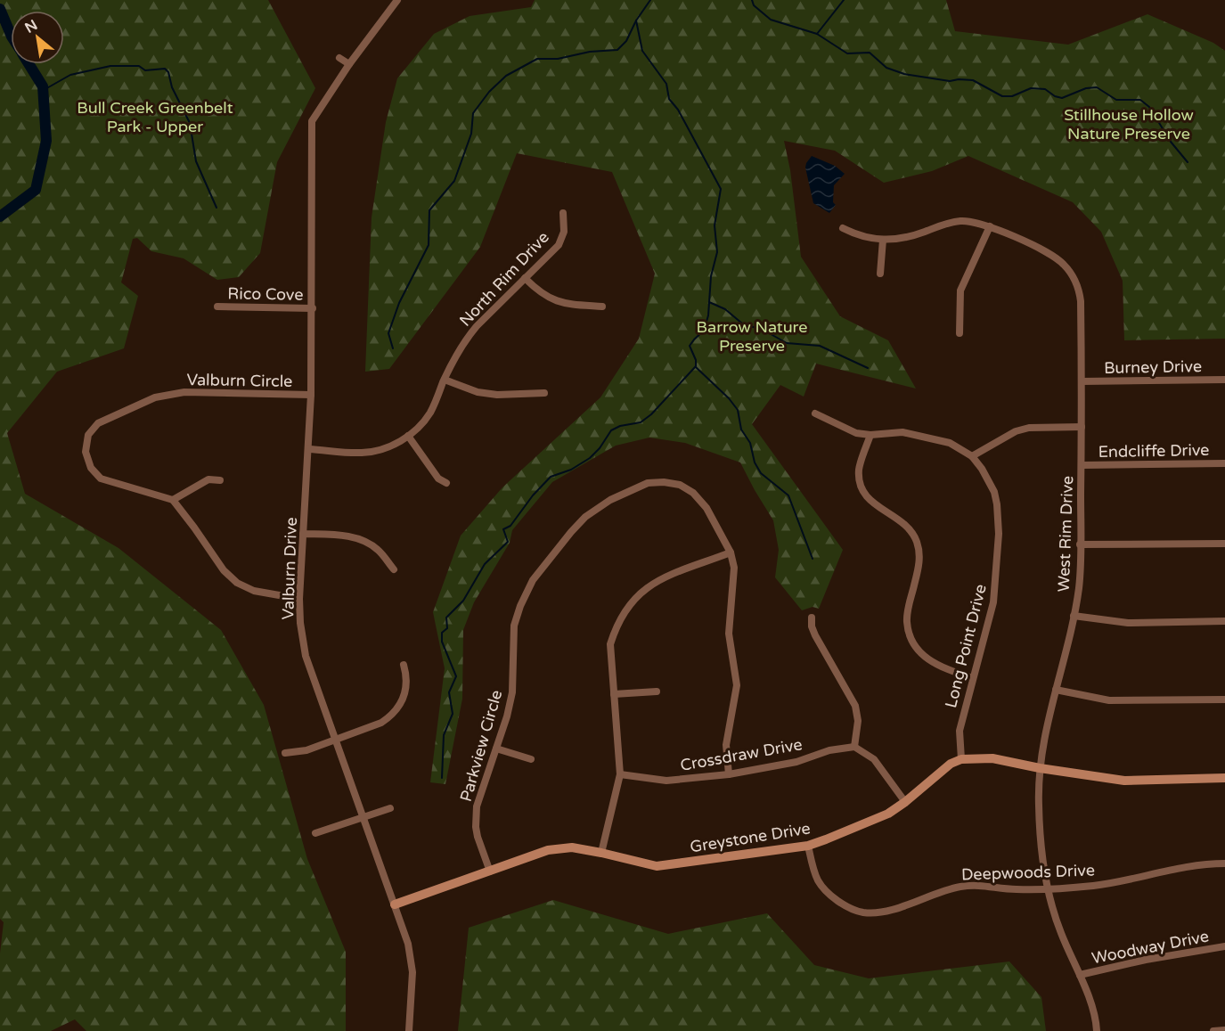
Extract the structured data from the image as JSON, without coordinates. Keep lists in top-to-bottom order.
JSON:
{
  "streets": {
    "street": [
      "North Rim Drive",
      "Rico Cove",
      "Burney Drive",
      "Valburn Circle",
      "Endcliffe Drive",
      "West Rim Drive",
      "Valburn Drive",
      "Long Point Drive",
      "Parkview Circle",
      "Crossdraw Drive",
      "Greystone Drive",
      "Deepwoods Drive",
      "Woodway Drive"
    ]
  },
  "crossings": [
    ["North Rim Drive", "Valburn Drive"],
    ["Rico Cove", "Valburn Drive"],
    ["Burney Drive", "West Rim Drive"],
    ["Valburn Circle", "Valburn Drive"],
    ["Endcliffe Drive", "West Rim Drive"],
    ["West Rim Drive", "Greystone Drive"],
    ["West Rim Drive", "Deepwoods Drive"],
    ["West Rim Drive", "Woodway Drive"],
    ["Valburn Drive", "Greystone Drive"],
    ["Long Point Drive", "Greystone Drive"],
    ["Parkview Circle", "Crossdraw Drive"],
    ["Parkview Circle", "Greystone Drive"],
    ["Greystone Drive", "Deepwoods Drive"]
  ],
  "parks": ["Bull Creek Greenbelt Park - Upper", "Stillhouse Hollow Nature Preserve", "Barrow Nature Preserve"],
  "north": "top left"
}
